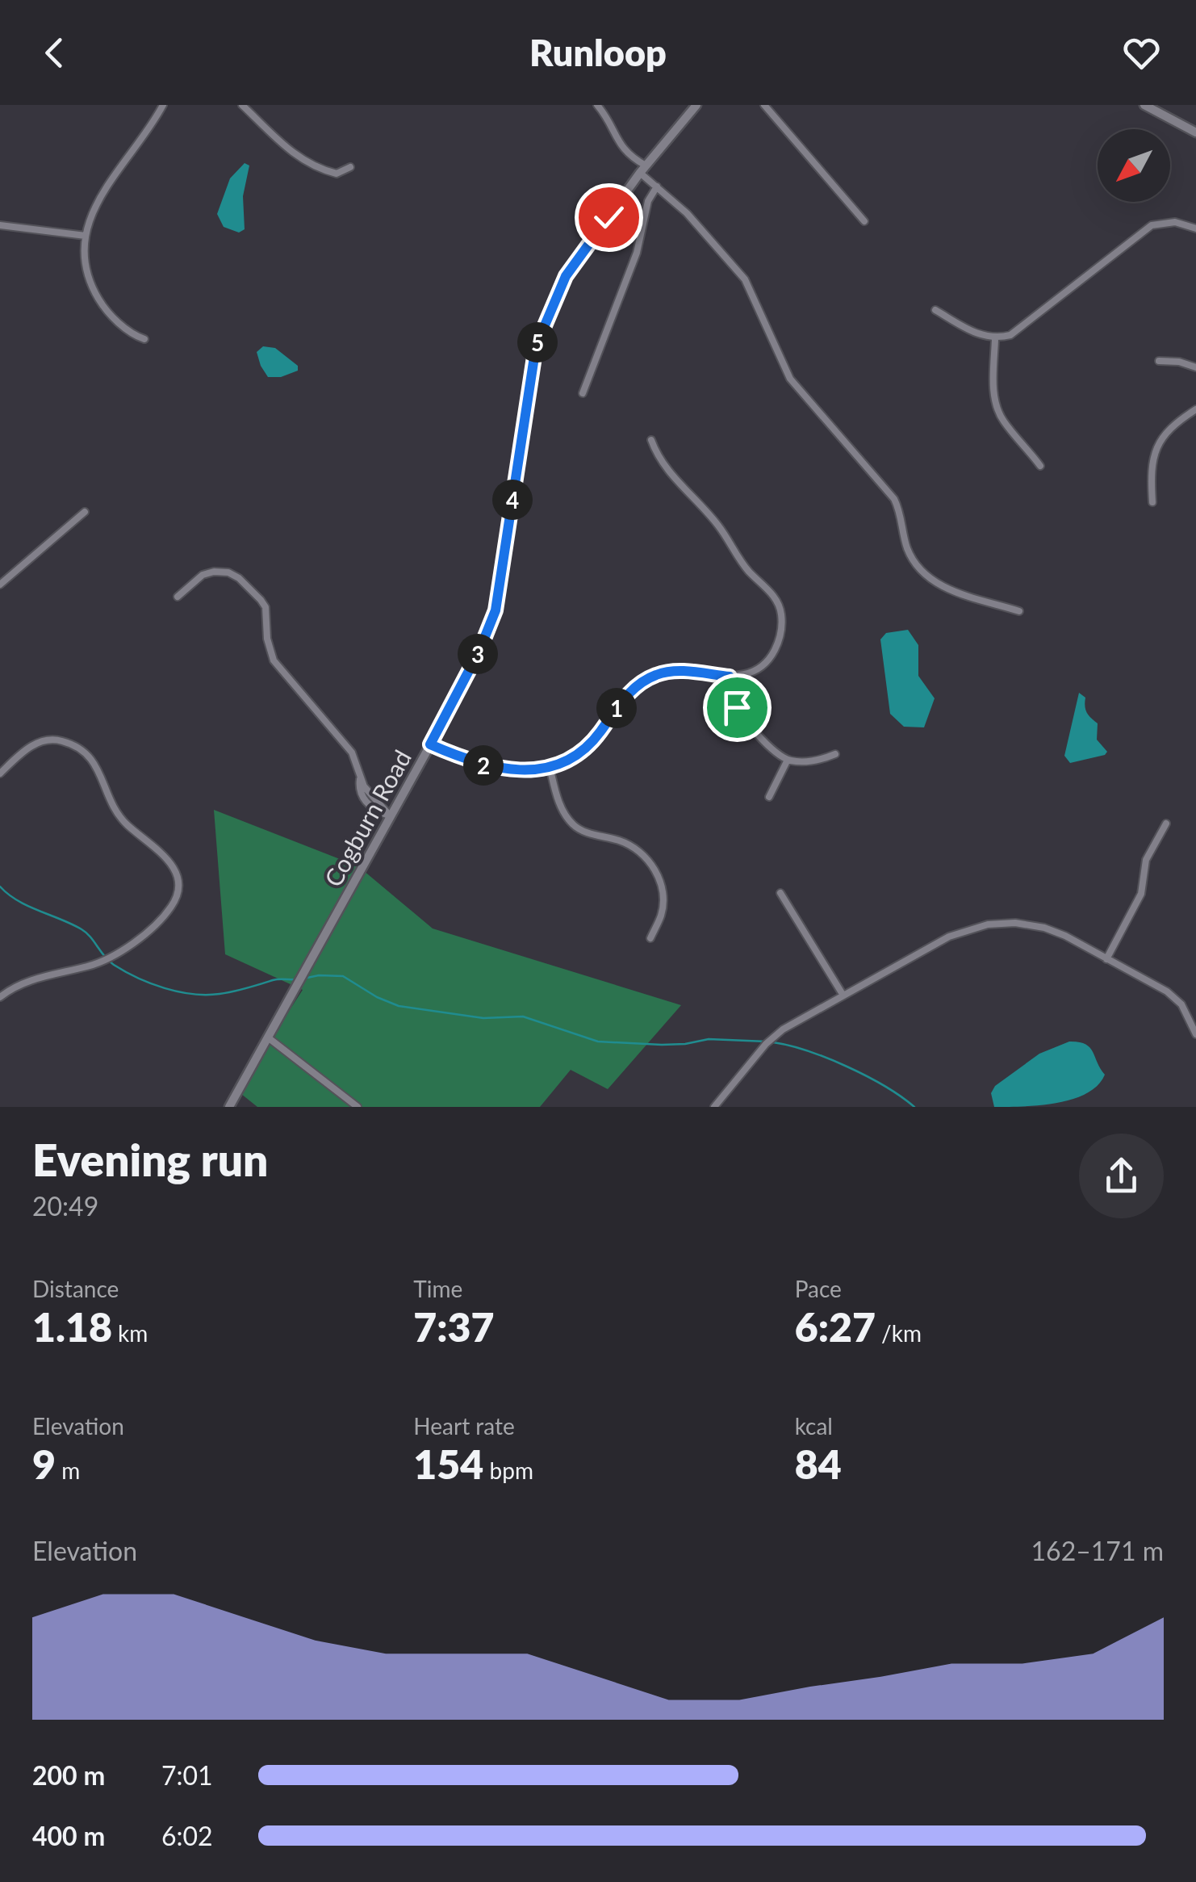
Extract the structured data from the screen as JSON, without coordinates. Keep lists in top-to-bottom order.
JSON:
{
  "streets": {
    "street": ["Cogburn Road"]
  },
  "north": "bottom left",
  "page": {
    "header": "Runloop",
    "pins": [
      "5",
      "4",
      "3",
      "1",
      "2"
    ],
    "heading": ["Evening run", "20:49"],
    "stats": [
      ["Distance", "1.18 km"],
      ["Time", "7:37"],
      ["Pace", "6:27 /km"],
      ["Elevation", "9 m"],
      ["Heart rate", "154 bpm"],
      ["kcal", "84"]
    ],
    "chart": ["Elevation", "162–171 m"],
    "list": [
      {
        "name": "200 m",
        "note": "7:01"
      },
      {
        "name": "400 m",
        "note": "6:02"
      }
    ]
  }
}
